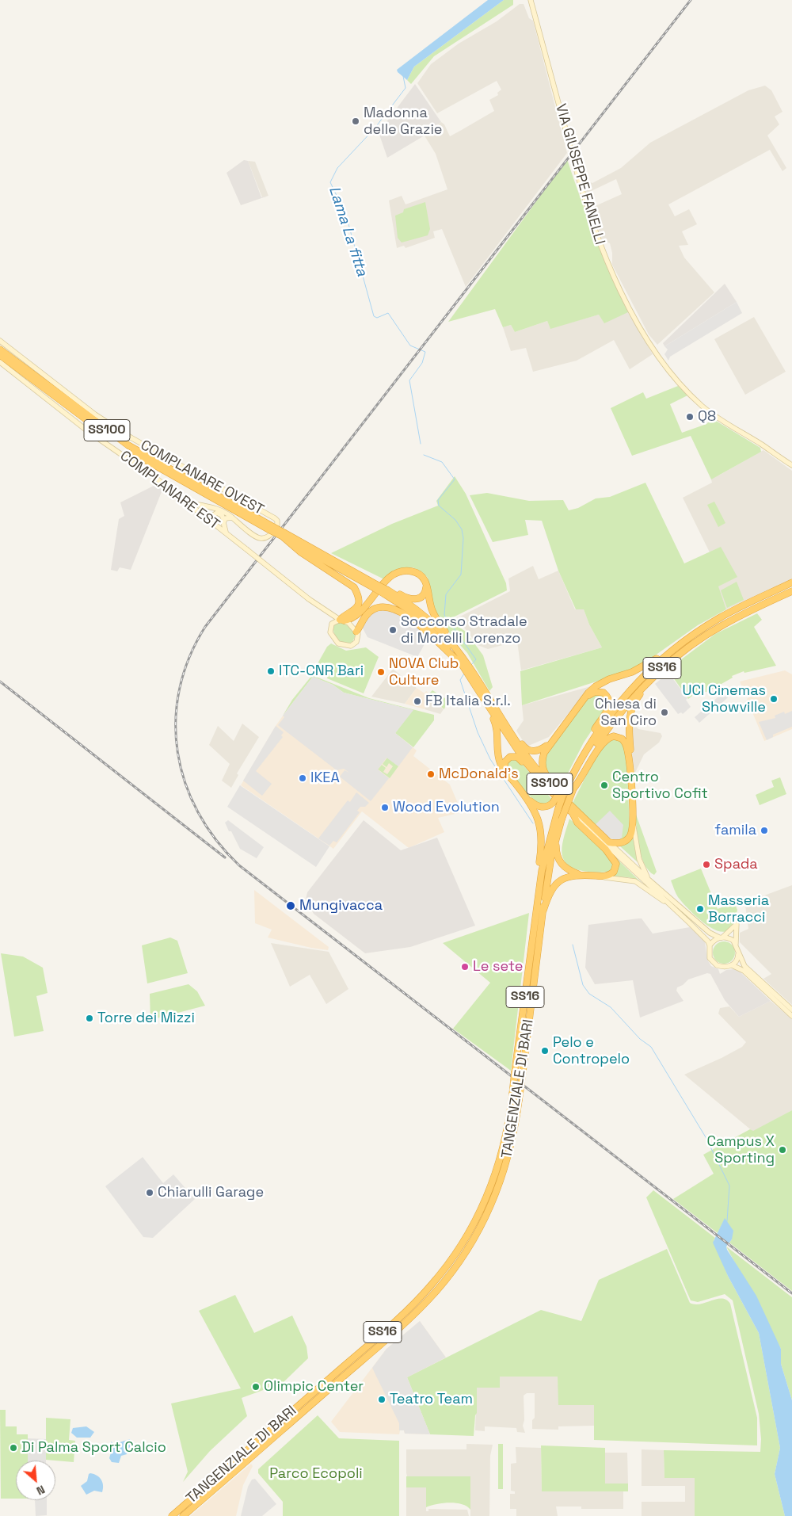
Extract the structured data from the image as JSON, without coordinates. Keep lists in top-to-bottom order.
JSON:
{
  "streets": {
    "highway": ["SS100", "SS16", "TANGENZIALE DI BARI"],
    "main road": ["VIA GIUSEPPE FANELLI", "COMPLANARE OVEST", "COMPLANARE EST"]
  },
  "crossings": [
    ["SS100", "COMPLANARE EST"],
    ["SS100", "TANGENZIALE DI BARI"],
    ["COMPLANARE OVEST", "COMPLANARE EST"]
  ],
  "water": ["Lama La fitta"],
  "parks": ["Parco Ecopoli"],
  "places": [
    "Madonna delle Grazie",
    "Q8",
    "Soccorso Stradale di Morelli Lorenzo",
    "ITC-CNR Bari",
    "NOVA Club Culture",
    "UCI Cinemas Showville",
    "FB Italia S.r.l.",
    "Chiesa di San Ciro",
    "McDonald's",
    "IKEA",
    "Centro Sportivo Cofit",
    "Wood Evolution",
    "famila",
    "Spada",
    "Mungivacca",
    "Masseria Borracci",
    "Le sete",
    "Torre dei Mizzi",
    "Pelo e Contropelo",
    "Campus X Sporting",
    "Chiarulli Garage",
    "Olimpic Center",
    "Teatro Team",
    "Di Palma Sport Calcio"
  ],
  "north": "bottom right"
}
